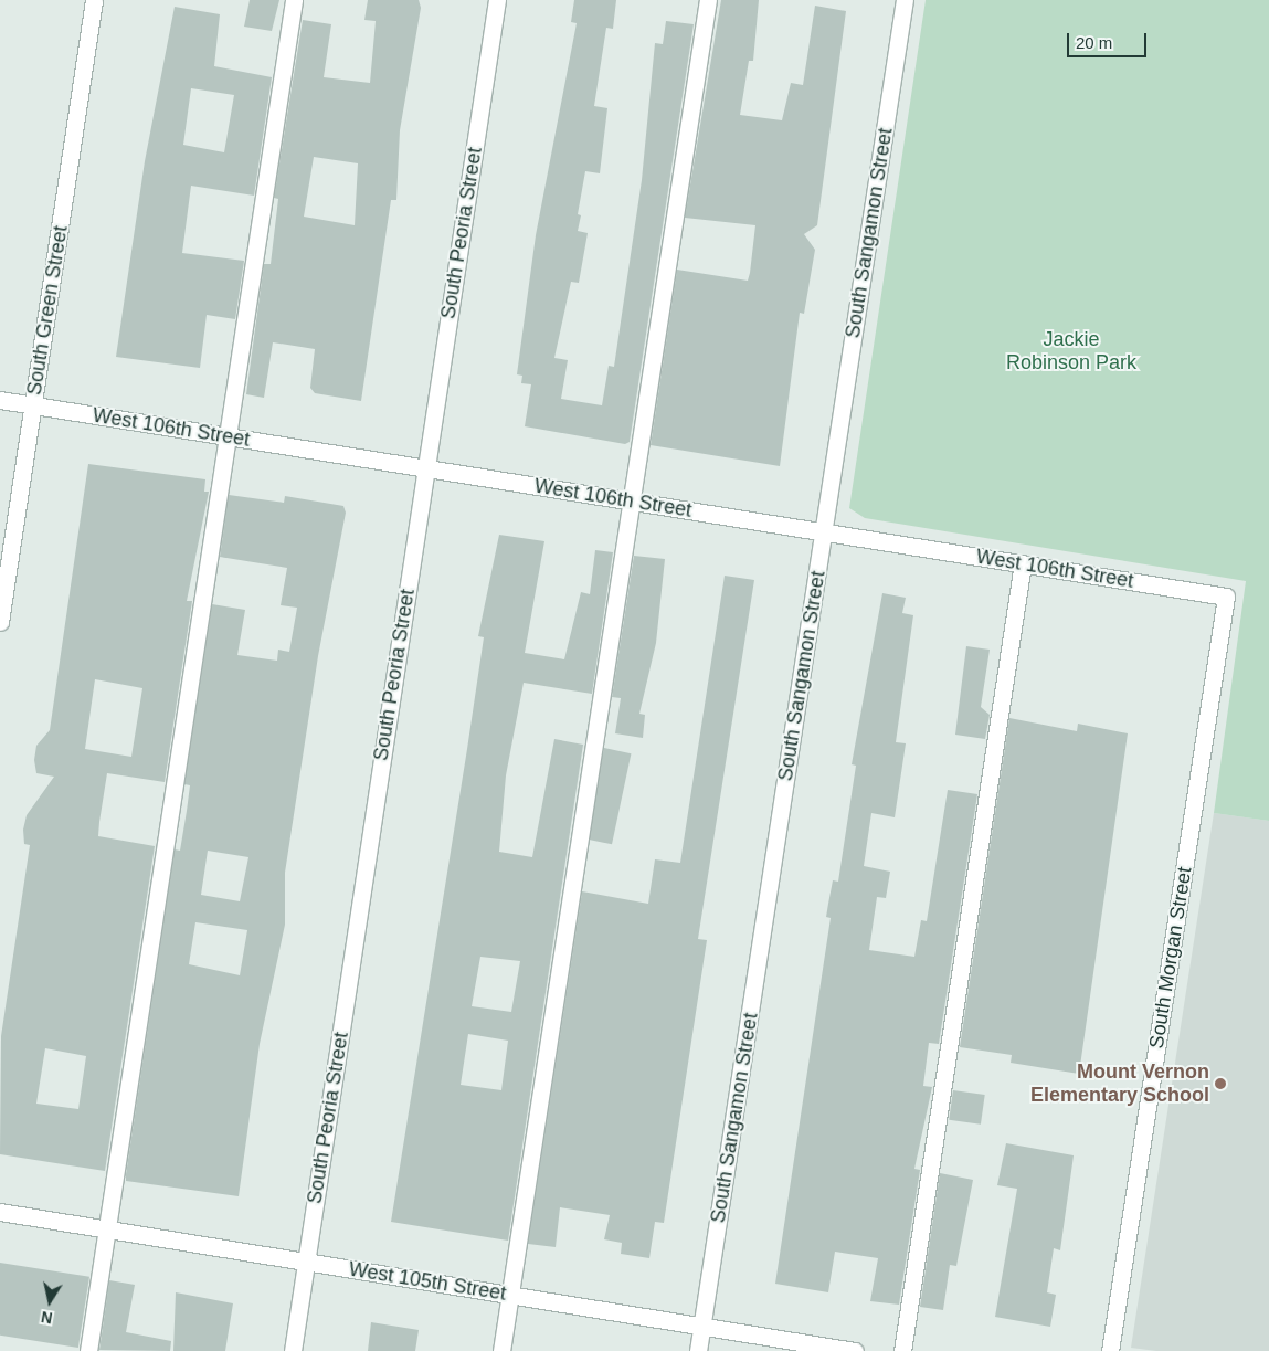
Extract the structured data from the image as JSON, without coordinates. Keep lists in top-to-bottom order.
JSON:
{
  "streets": {
    "street": [
      "South Peoria Street",
      "South Sangamon Street",
      "South Green Street",
      "West 106th Street",
      "South Morgan Street",
      "West 105th Street"
    ]
  },
  "crossings": [
    ["South Peoria Street", "West 106th Street"],
    ["South Peoria Street", "West 105th Street"],
    ["South Sangamon Street", "West 106th Street"],
    ["South Sangamon Street", "West 105th Street"],
    ["South Green Street", "West 106th Street"],
    ["West 106th Street", "South Morgan Street"]
  ],
  "parks": ["Jackie Robinson Park"],
  "places": ["Mount Vernon Elementary School"],
  "scale_bar": "20 m",
  "north": "bottom"
}
